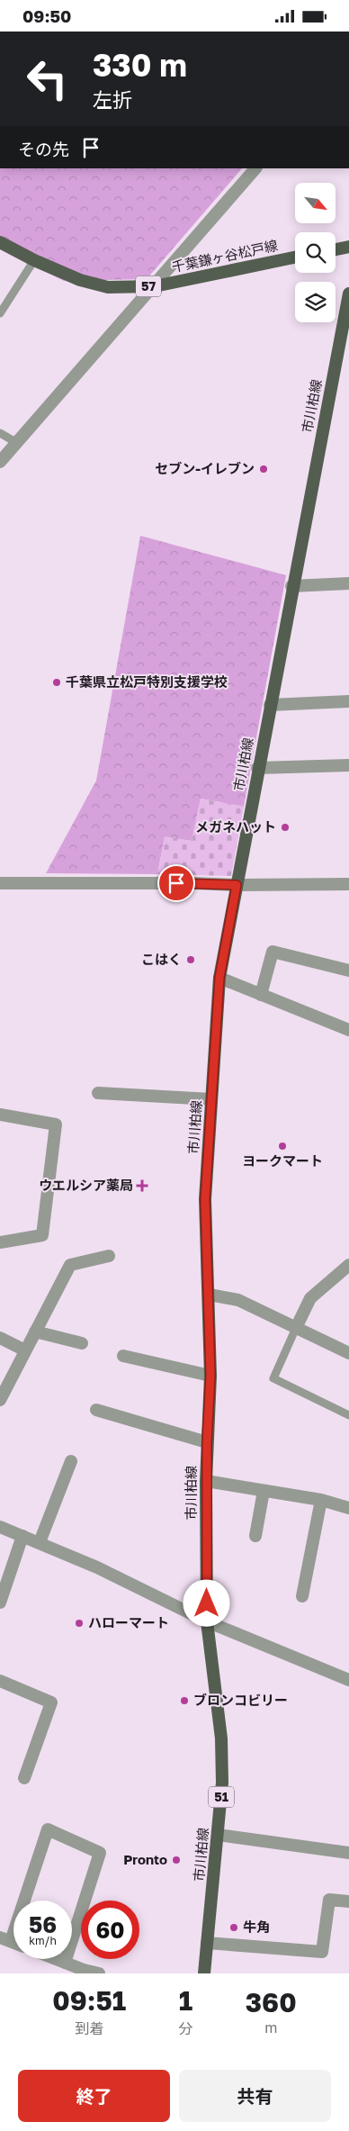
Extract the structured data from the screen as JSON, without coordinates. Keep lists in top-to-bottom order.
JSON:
{
  "streets": {
    "main road": [
      "千葉鎌ヶ谷松戸線",
      "57",
      "市川柏線",
      "51"
    ]
  },
  "places": {
    "other": [
      "セブン-イレブン",
      "千葉県立松戸特別支援学校",
      "メガネハット",
      "こはく",
      "ヨークマート",
      "ハローマート",
      "ブロンコビリー",
      "Pronto",
      "牛角"
    ],
    "health": ["ウエルシア薬局"]
  },
  "north": "bottom right",
  "page": {
    "status": "09:50",
    "turn": ["330 m", "左折"],
    "then": "その先",
    "speed": "56 km/h",
    "limit": "60",
    "eta": [
      "09:51",
      "到着",
      "1",
      "分",
      "360",
      "m"
    ],
    "buttons": ["終了", "共有"]
  }
}
